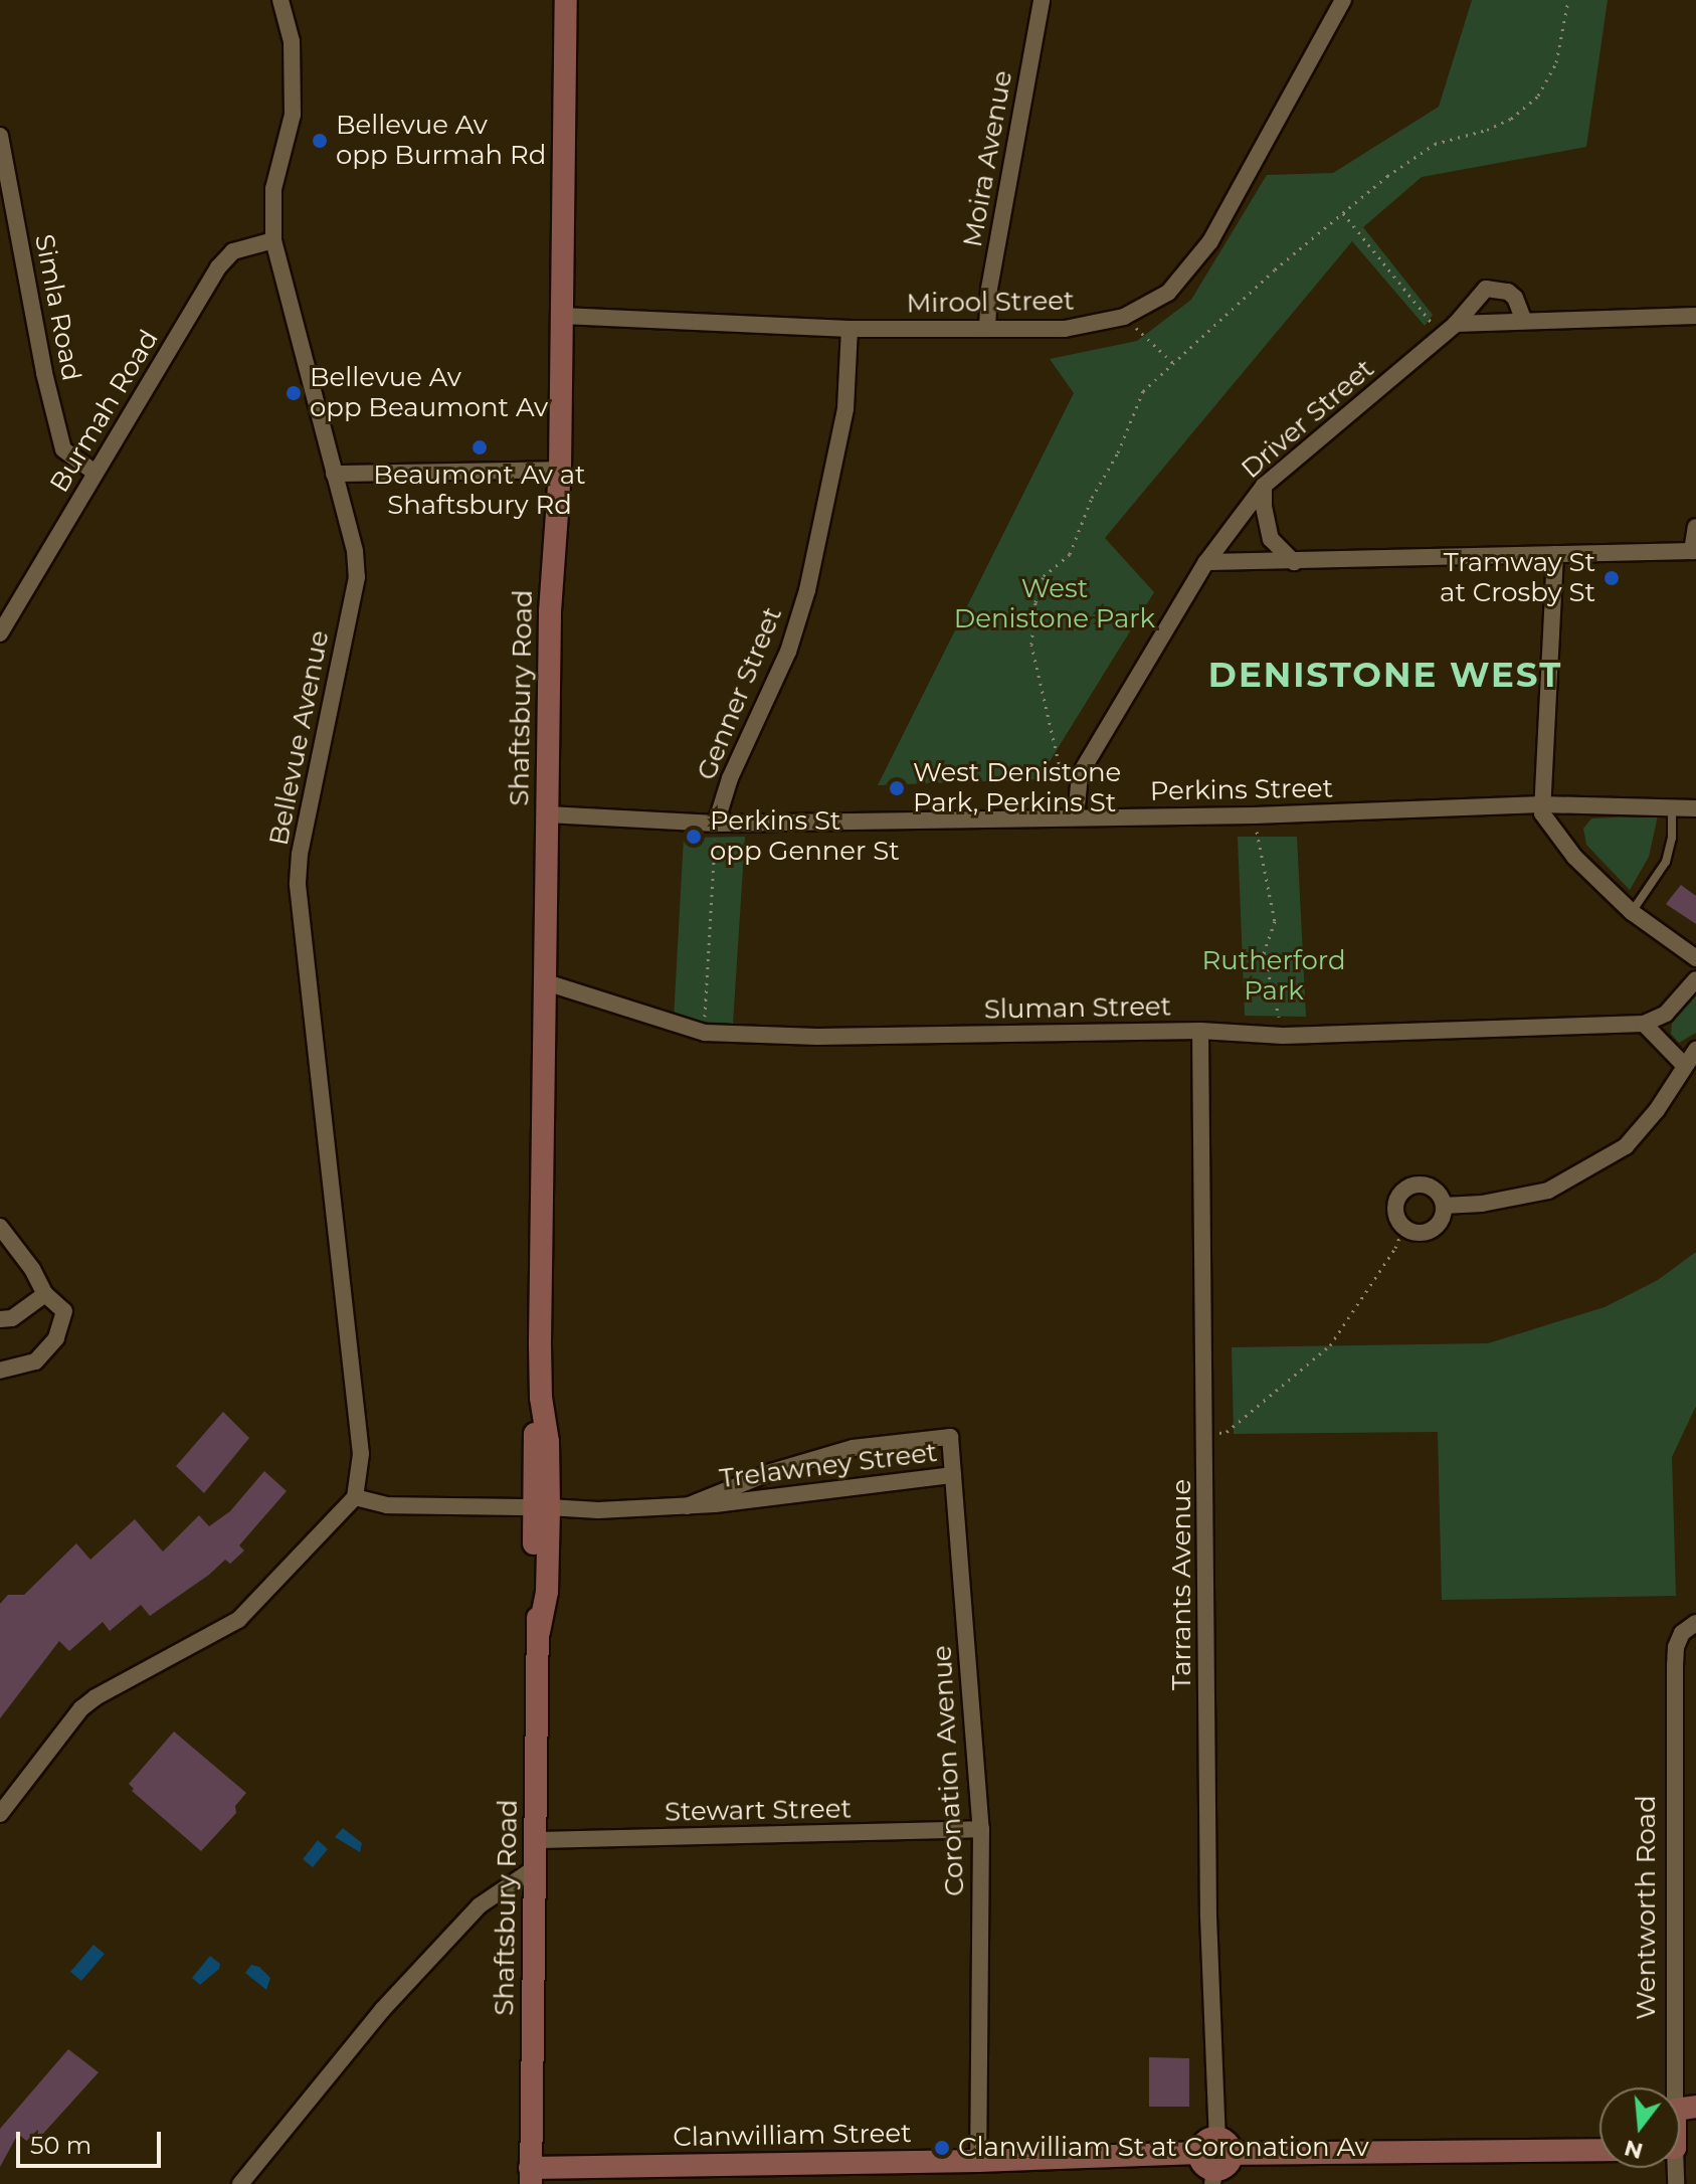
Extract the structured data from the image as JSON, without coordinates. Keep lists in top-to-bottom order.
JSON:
{
  "streets": {
    "street": [
      "Moira Avenue",
      "Mirool Street",
      "Simla Road",
      "Burmah Road",
      "Driver Street",
      "Genner Street",
      "Shaftsbury Road",
      "Bellevue Avenue",
      "Perkins Street",
      "Sluman Street",
      "Trelawney Street",
      "Tarrants Avenue",
      "Coronation Avenue",
      "Stewart Street",
      "Wentworth Road",
      "Clanwilliam Street"
    ]
  },
  "crossings": [
    ["Moira Avenue", "Mirool Street"],
    ["Mirool Street", "Genner Street"],
    ["Mirool Street", "Shaftsbury Road"],
    ["Simla Road", "Burmah Road"],
    ["Burmah Road", "Bellevue Avenue"],
    ["Driver Street", "Perkins Street"],
    ["Genner Street", "Perkins Street"],
    ["Genner Street", "Sluman Street"],
    ["Shaftsbury Road", "Perkins Street"],
    ["Shaftsbury Road", "Sluman Street"],
    ["Shaftsbury Road", "Trelawney Street"],
    ["Shaftsbury Road", "Stewart Street"],
    ["Shaftsbury Road", "Clanwilliam Street"],
    ["Bellevue Avenue", "Trelawney Street"],
    ["Sluman Street", "Tarrants Avenue"],
    ["Trelawney Street", "Coronation Avenue"],
    ["Coronation Avenue", "Stewart Street"],
    ["Coronation Avenue", "Clanwilliam Street"]
  ],
  "districts": ["DENISTONE WEST"],
  "parks": ["West Denistone Park", "Rutherford Park"],
  "places": [
    "Bellevue Av opp Burmah Rd",
    "Bellevue Av opp Beaumont Av",
    "Beaumont Av at Shaftsbury Rd",
    "Tramway St at Crosby St",
    "West Denistone Park, Perkins St",
    "Perkins St opp Genner St",
    "Clanwilliam St at Coronation Av"
  ],
  "scale_bar": "50 m",
  "north": "bottom"
}
